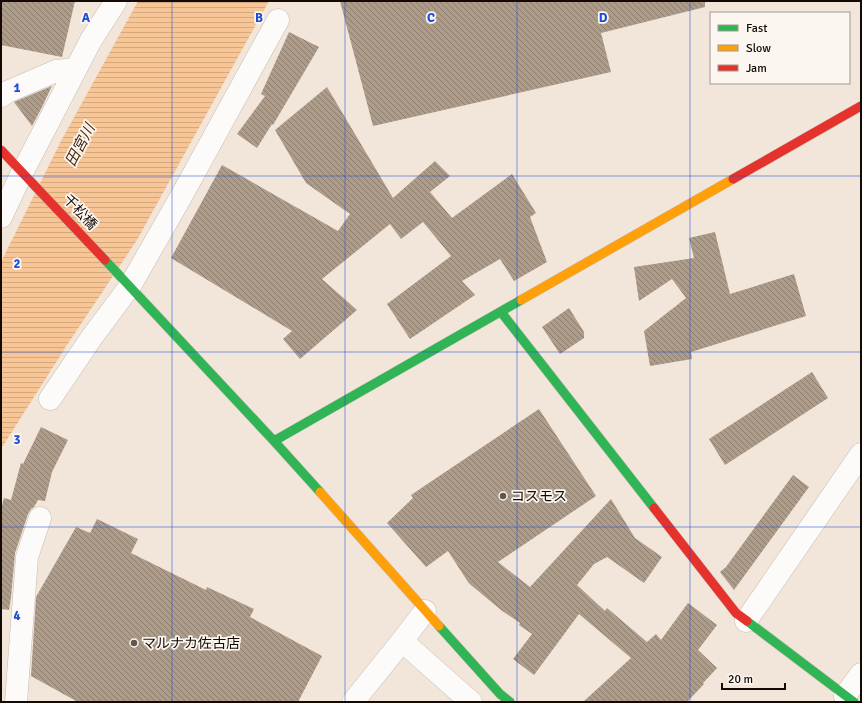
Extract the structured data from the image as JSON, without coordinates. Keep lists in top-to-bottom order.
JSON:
{
  "streets": {
    "street": ["千松橋"]
  },
  "water": ["田宮川"],
  "places": ["コスモス", "マルナカ佐古店"],
  "legend": ["Fast", "Slow", "Jam"],
  "scale_bar": "20 m",
  "grid": {
    "columns": [
      "A",
      "B",
      "C",
      "D"
    ],
    "rows": [
      "1",
      "2",
      "3",
      "4"
    ]
  }
}
